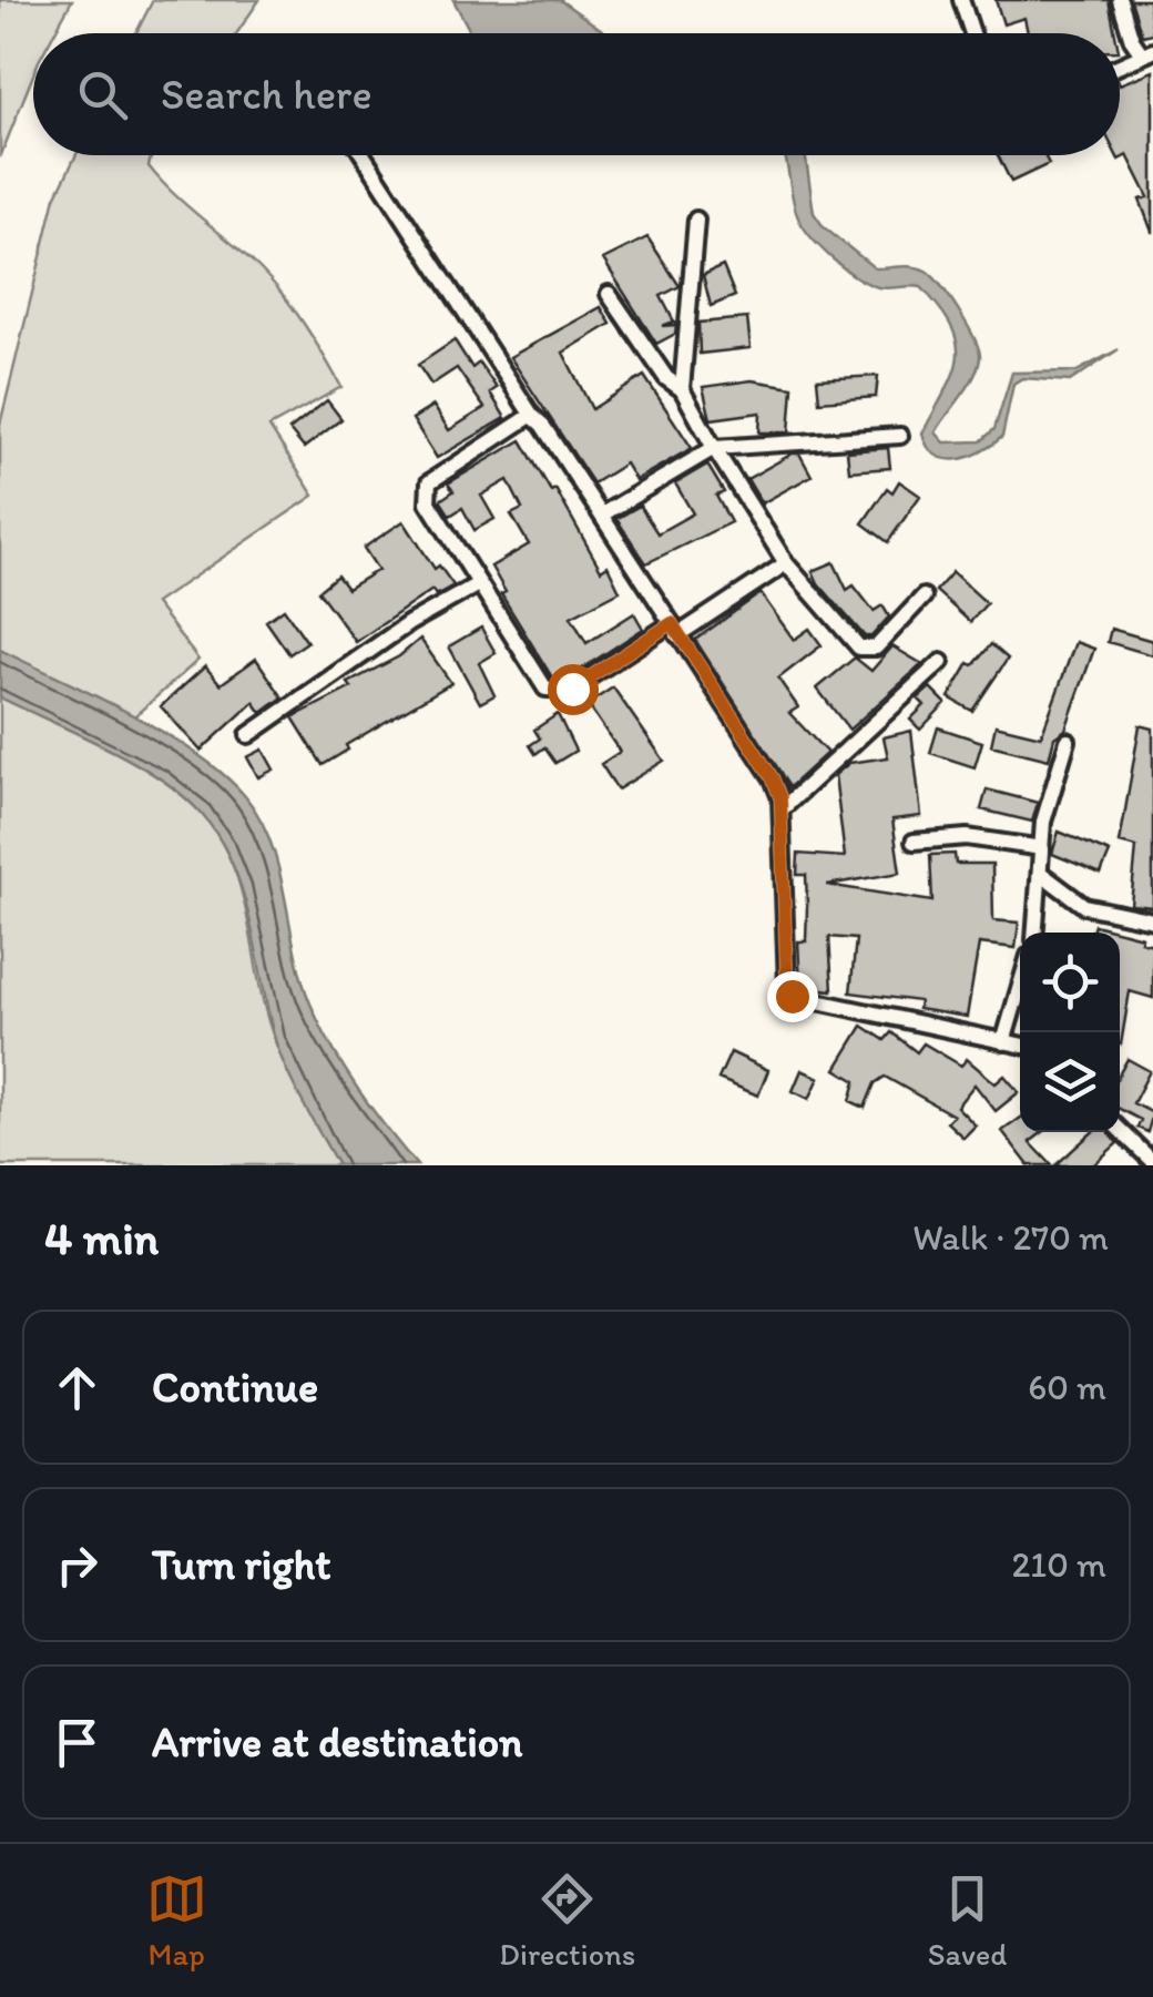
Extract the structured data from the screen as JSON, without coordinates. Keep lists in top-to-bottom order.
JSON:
{
  "page": {
    "search": "Search here",
    "heading": ["4 min", "Walk · 270 m"],
    "list": [
      ["Continue", "60 m"],
      ["Turn right", "210 m"],
      "Arrive at destination"
    ],
    "nav": ["Map", "Directions", "Saved"]
  }
}
